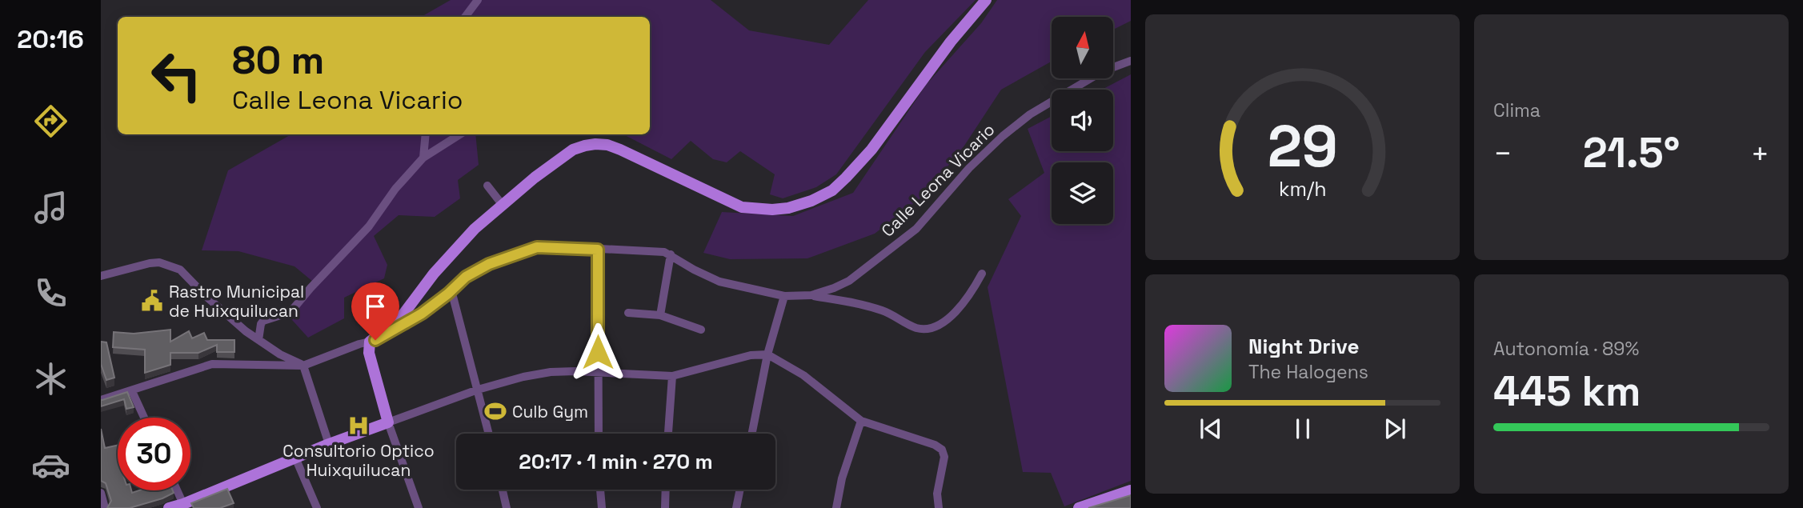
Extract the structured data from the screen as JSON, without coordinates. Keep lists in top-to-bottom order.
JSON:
{
  "streets": {
    "street": ["Calle Leona Vicario"]
  },
  "places": {
    "public building": ["Rastro Municipal de Huixquilucan"],
    "sports": ["Culb Gym"],
    "hospital": ["Consultorio Optico Huixquilucan"]
  },
  "north": "top",
  "page": {
    "tabs": "20:16",
    "tile": [
      "Clima",
      ["Autonomía · 89%", "445 km"]
    ],
    "turn": ["80 m", "Calle Leona Vicario"],
    "heat": ["−", "21.5°", "+"],
    "song": ["Night Drive", "The Halogens"],
    "limit": "30",
    "trip": "20:17 · 1 min · 270 m",
    "gauge": ["29", "km/h"]
  }
}
